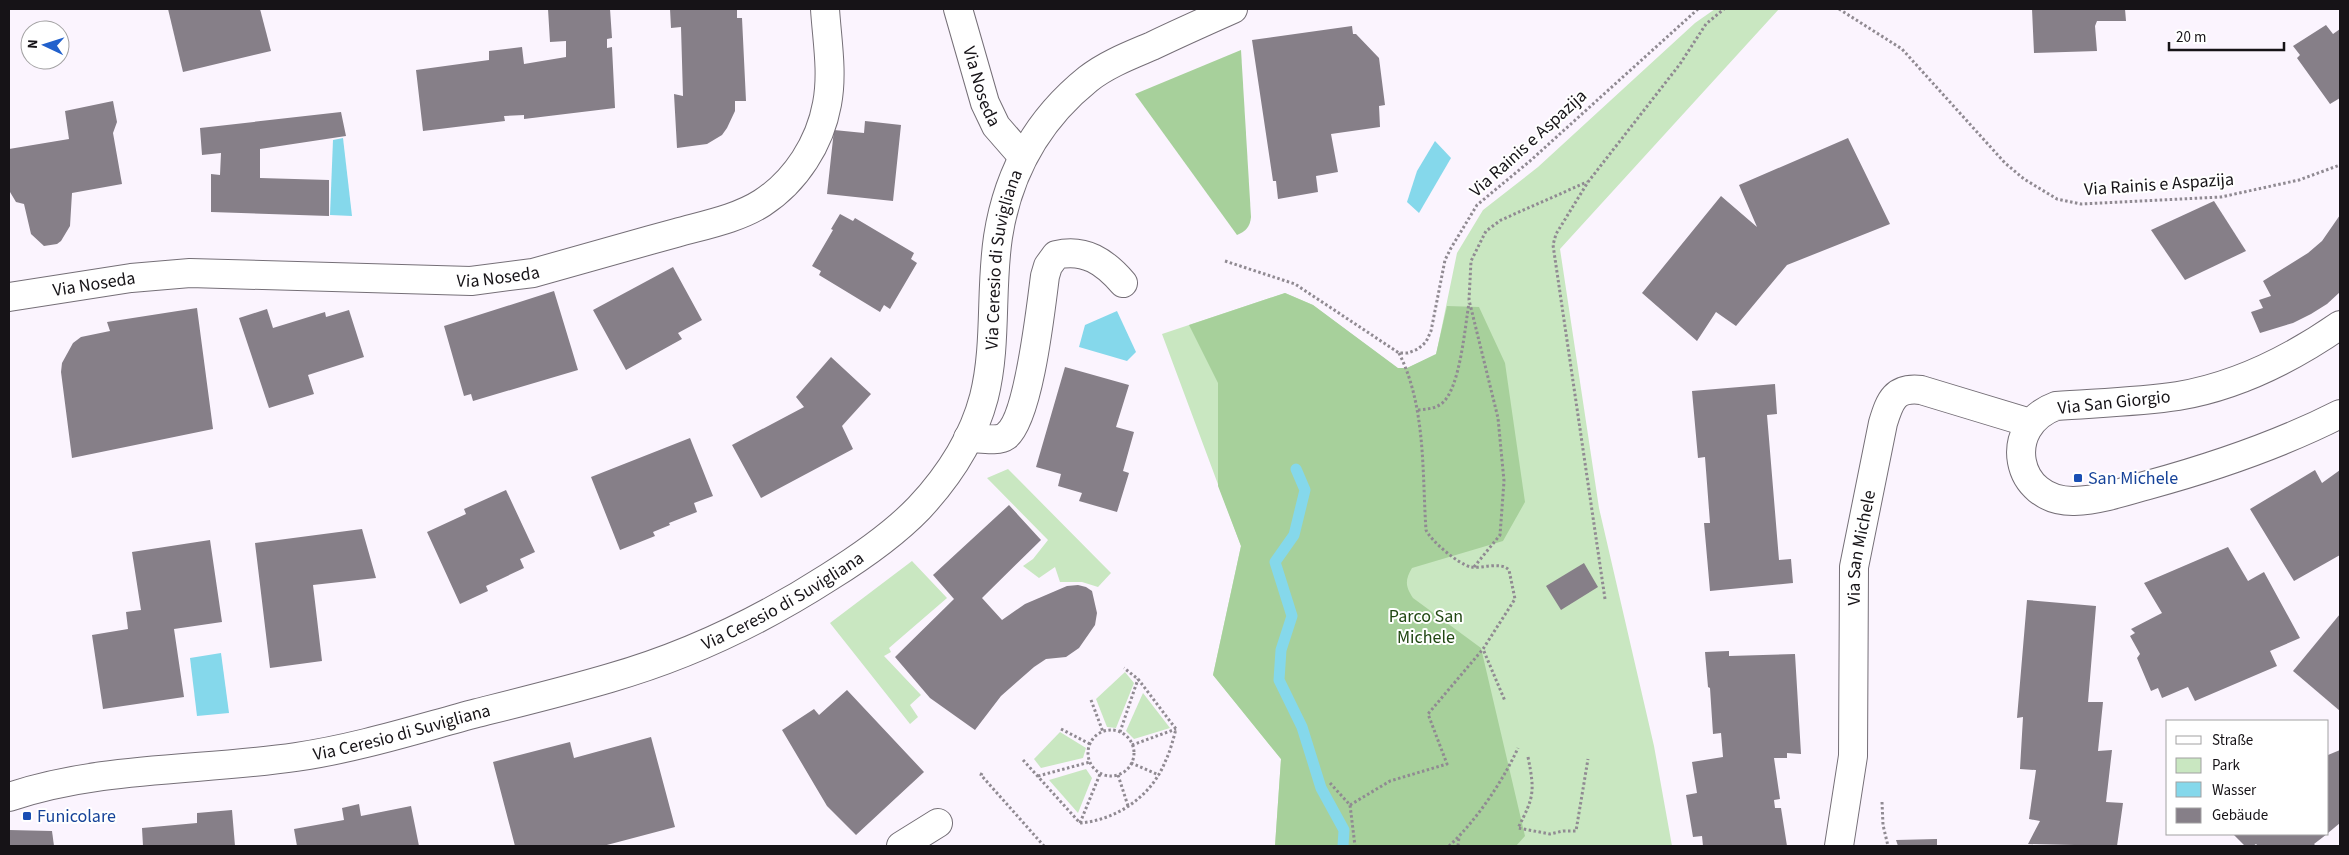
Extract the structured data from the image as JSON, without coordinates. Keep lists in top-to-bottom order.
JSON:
{
  "streets": {
    "street": [
      "Via Noseda",
      "Via Ceresio di Suvigliana",
      "Via San Giorgio",
      "Via San Michele"
    ],
    "path": ["Via Rainis e Aspazija"]
  },
  "crossings": [
    ["Via Noseda", "Via Ceresio di Suvigliana"],
    ["Via San Giorgio", "Via San Michele"]
  ],
  "parks": ["Parco San Michele"],
  "places": {
    "transit": ["San Michele", "Funicolare"]
  },
  "legend": [
    "Straße",
    "Park",
    "Wasser",
    "Gebäude"
  ],
  "scale_bar": "20 m",
  "north": "left"
}
